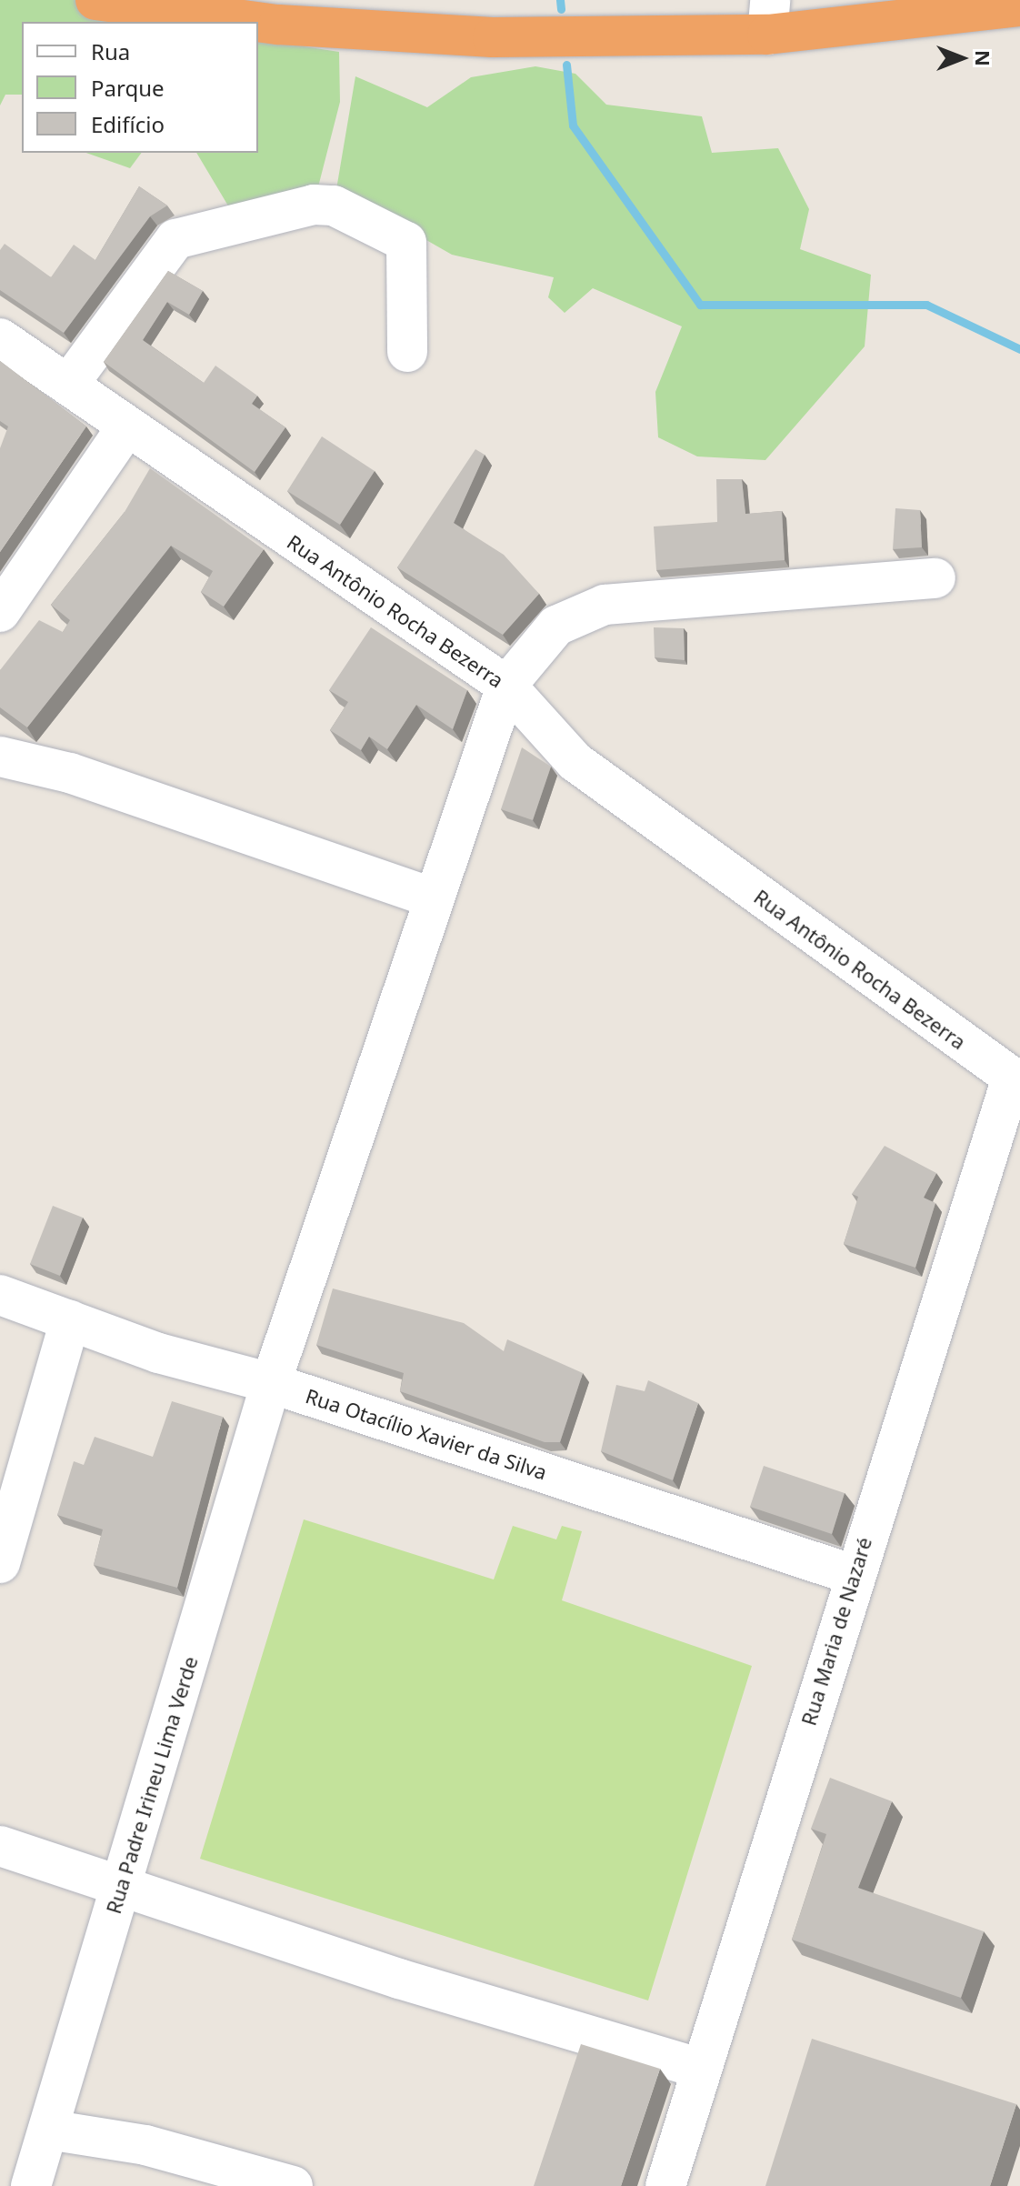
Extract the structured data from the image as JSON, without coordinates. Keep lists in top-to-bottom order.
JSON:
{
  "streets": {
    "street": [
      "Rua Antônio Rocha Bezerra",
      "Rua Otacílio Xavier da Silva",
      "Rua Maria de Nazaré",
      "Rua Padre Irineu Lima Verde"
    ]
  },
  "crossings": [
    ["Rua Antônio Rocha Bezerra", "Rua Maria de Nazaré"],
    ["Rua Antônio Rocha Bezerra", "Rua Padre Irineu Lima Verde"],
    ["Rua Otacílio Xavier da Silva", "Rua Maria de Nazaré"],
    ["Rua Otacílio Xavier da Silva", "Rua Padre Irineu Lima Verde"]
  ],
  "legend": ["Rua", "Parque", "Edifício"],
  "north": "right"
}
